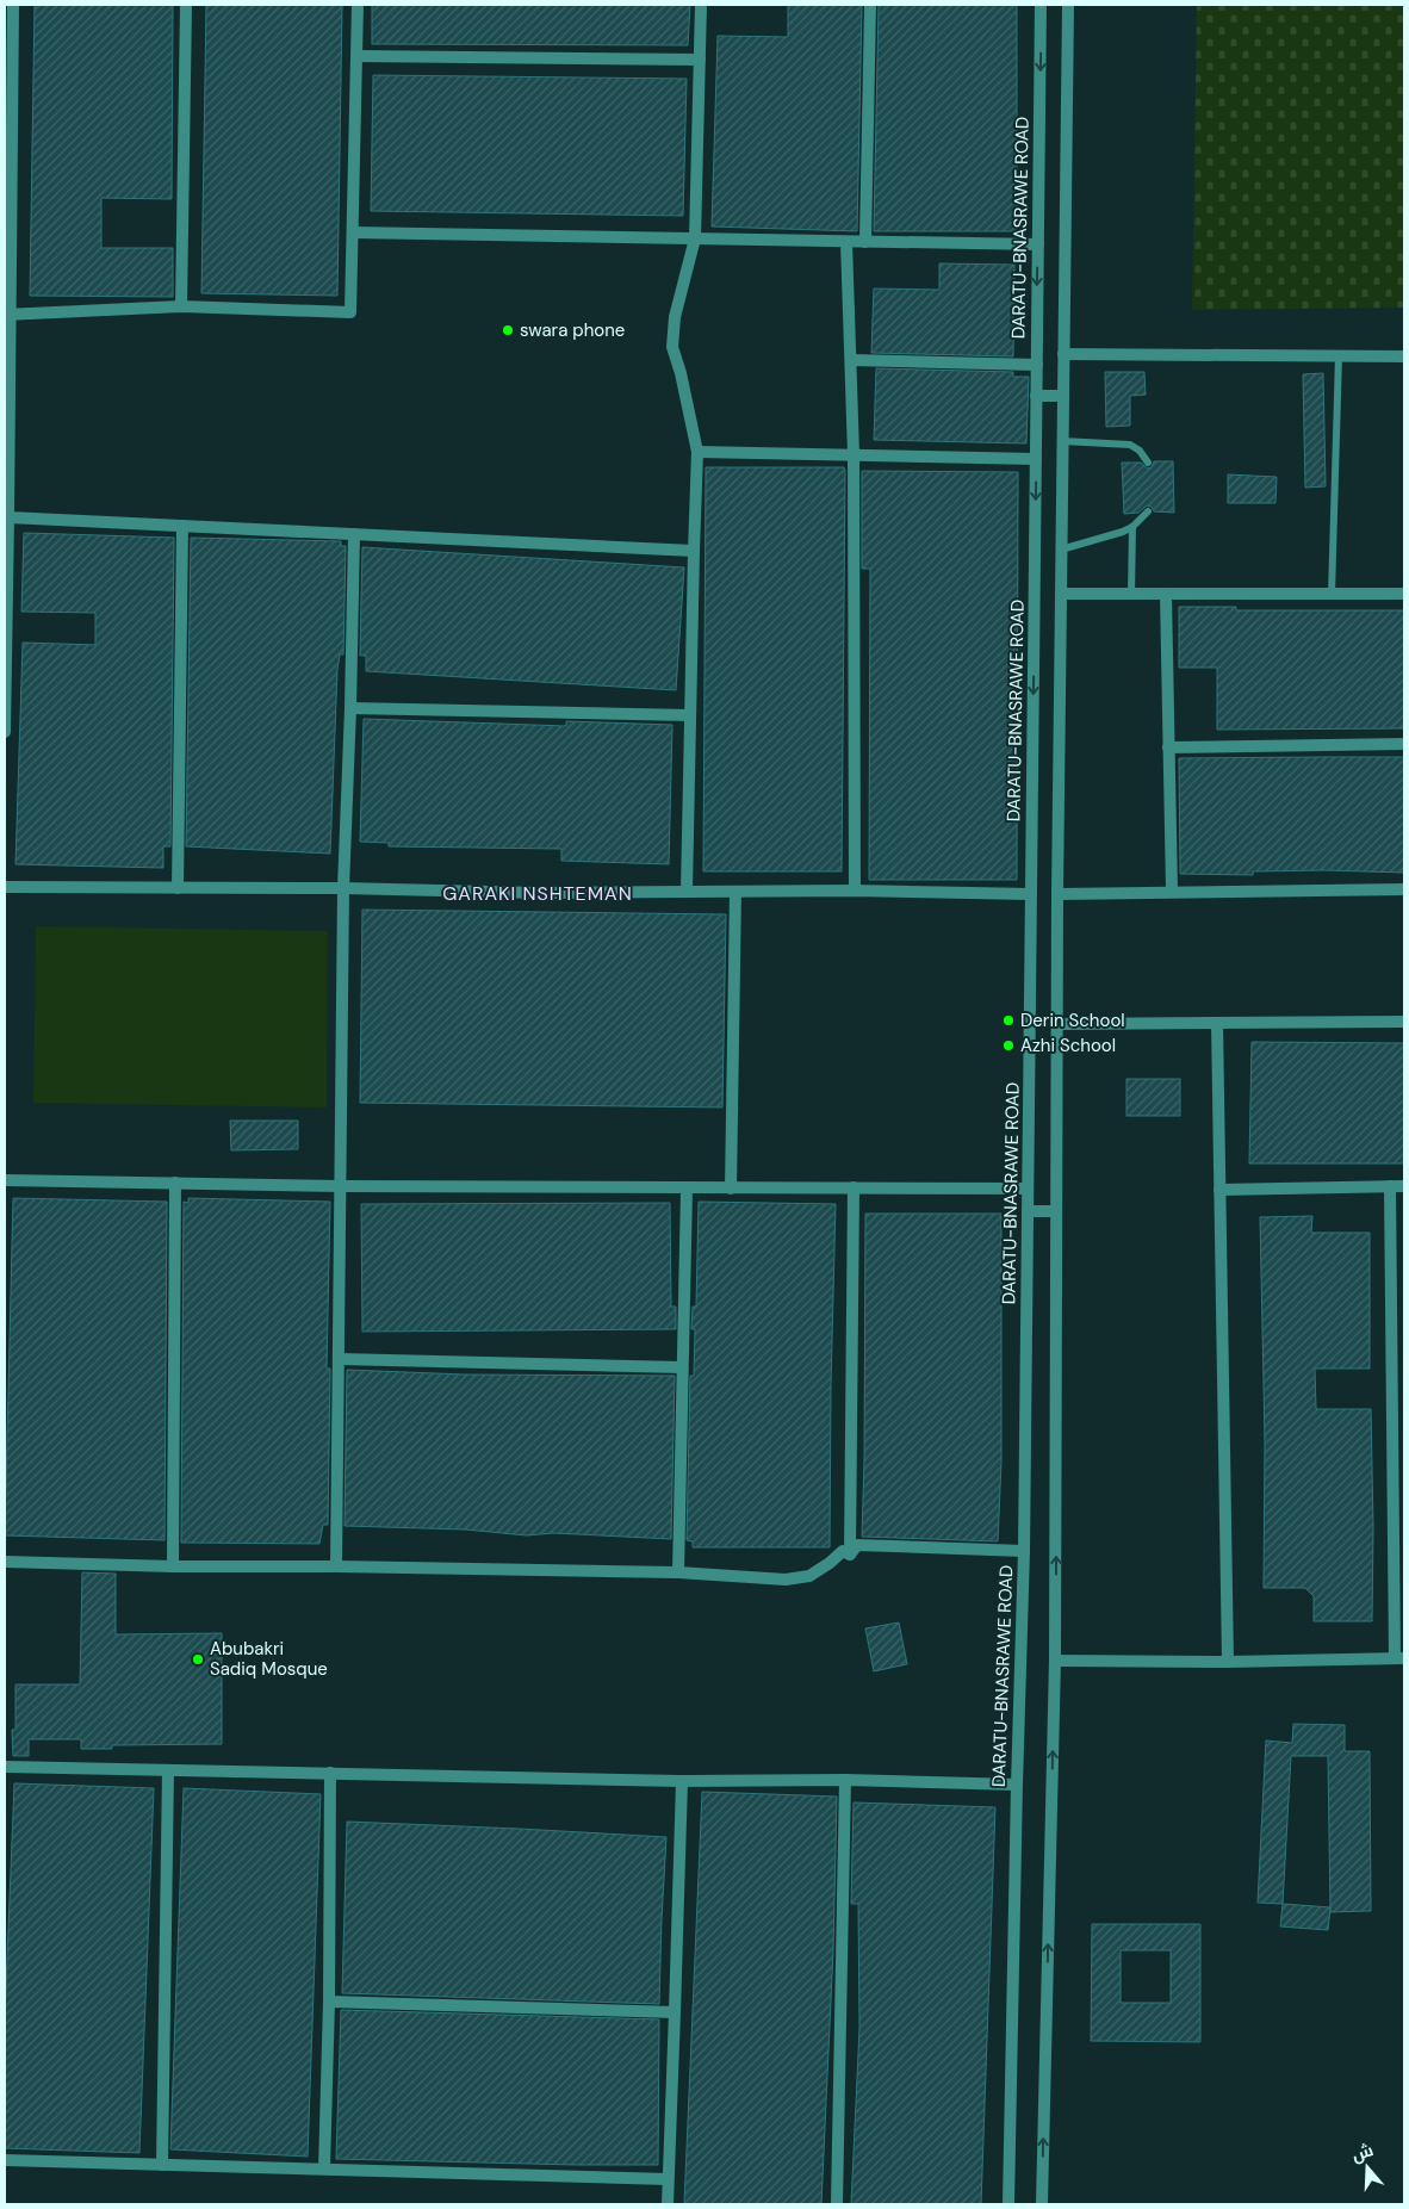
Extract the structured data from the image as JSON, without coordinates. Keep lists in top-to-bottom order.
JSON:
{
  "streets": {
    "street": ["DARATU-BNASRAWE ROAD"]
  },
  "districts": ["GARAKI NSHTEMAN"],
  "places": [
    "swara phone",
    "Derin School",
    "Azhi School",
    "Abubakri Sadiq Mosque"
  ],
  "north": "top"
}
